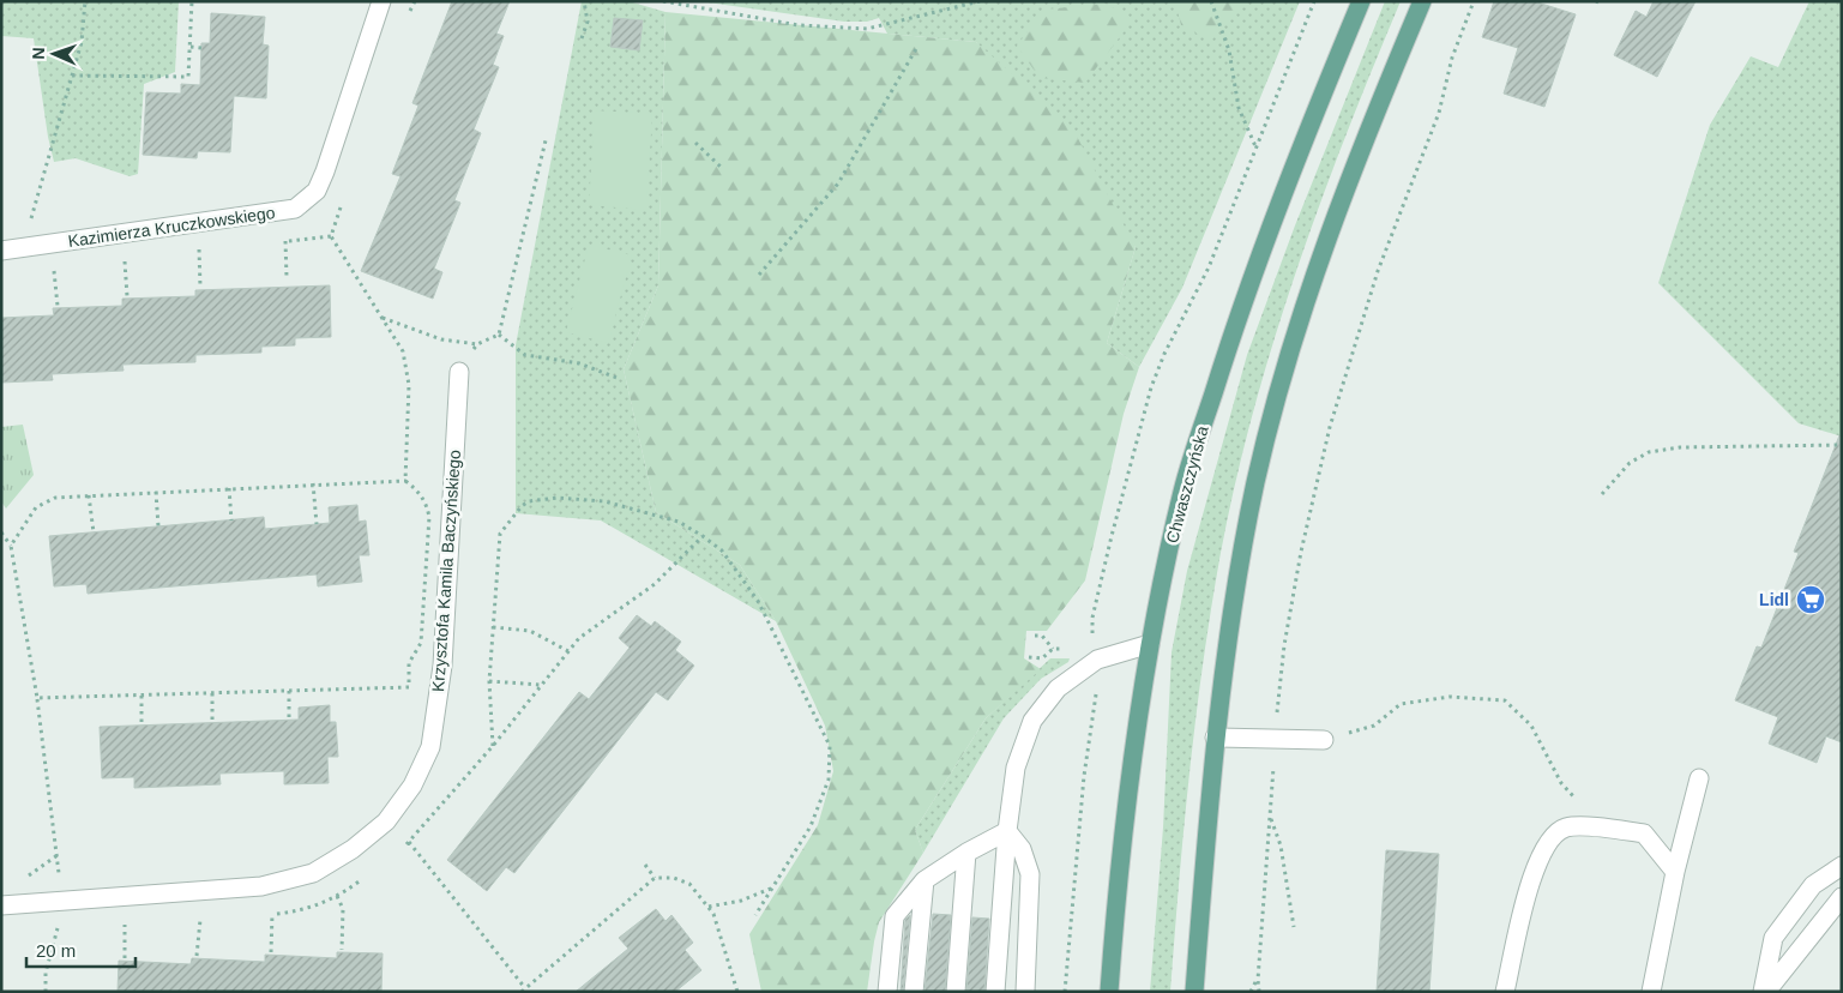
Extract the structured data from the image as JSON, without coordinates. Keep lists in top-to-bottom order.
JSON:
{
  "streets": {
    "main road": ["Chwaszczyńska"],
    "street": ["Kazimierza Kruczkowskiego", "Krzysztofa Kamila Baczyńskiego"]
  },
  "places": {
    "supermarket": ["Lidl"]
  },
  "scale_bar": "20 m",
  "north": "left"
}
